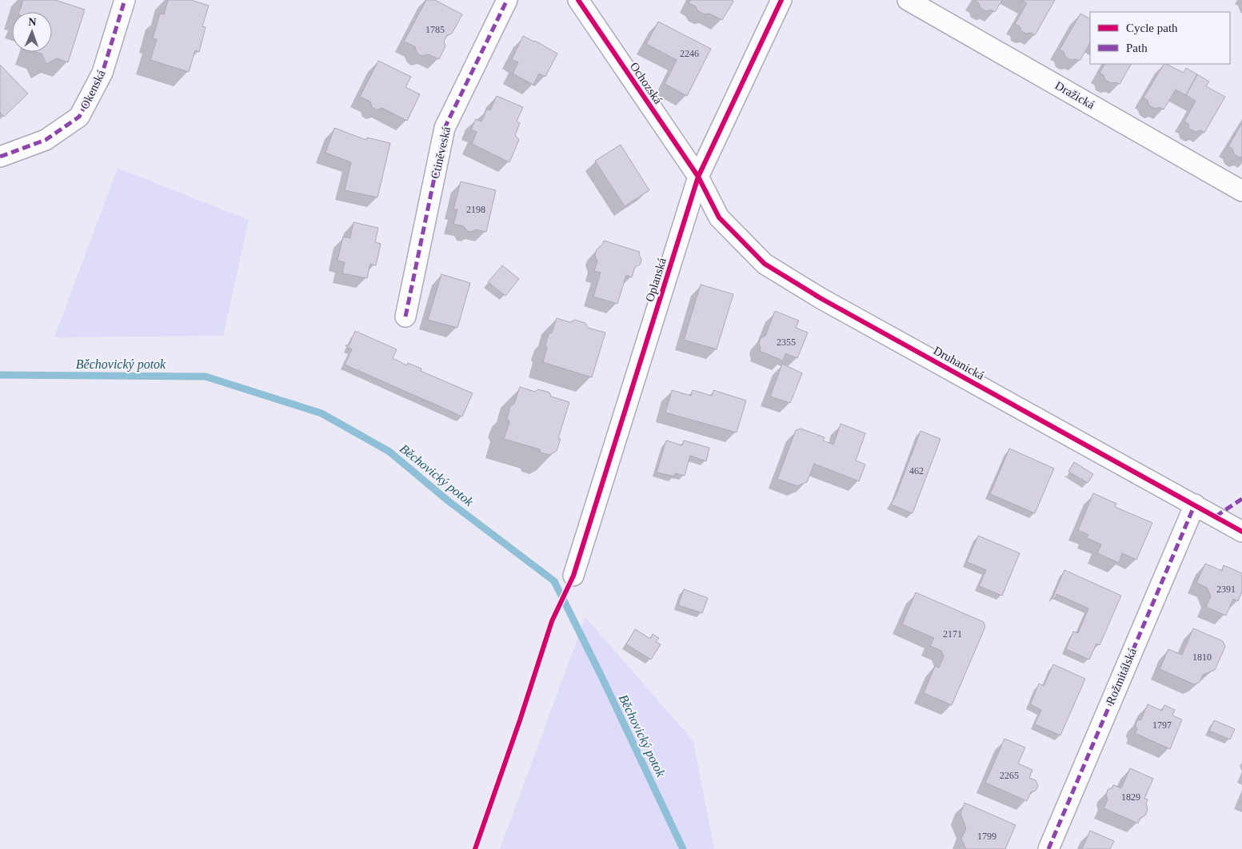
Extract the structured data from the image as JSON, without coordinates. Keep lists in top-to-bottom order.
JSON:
{
  "streets": {
    "street": [
      "Ochozská",
      "Okenská",
      "Dražická",
      "Ctiněveská",
      "Oplanská",
      "Druhanická",
      "Rožmitálská"
    ]
  },
  "crossings": [
    ["Ochozská", "Oplanská"],
    ["Ochozská", "Druhanická"],
    ["Oplanská", "Druhanická"],
    ["Druhanická", "Rožmitálská"]
  ],
  "water": ["Běchovický potok"],
  "house_numbers": [
    "1785",
    "2246",
    "2198",
    "2355",
    "462",
    "2391",
    "2171",
    "1810",
    "1797",
    "2265",
    "1829",
    "1799"
  ],
  "legend": ["Cycle path", "Path"],
  "north": "top"
}
